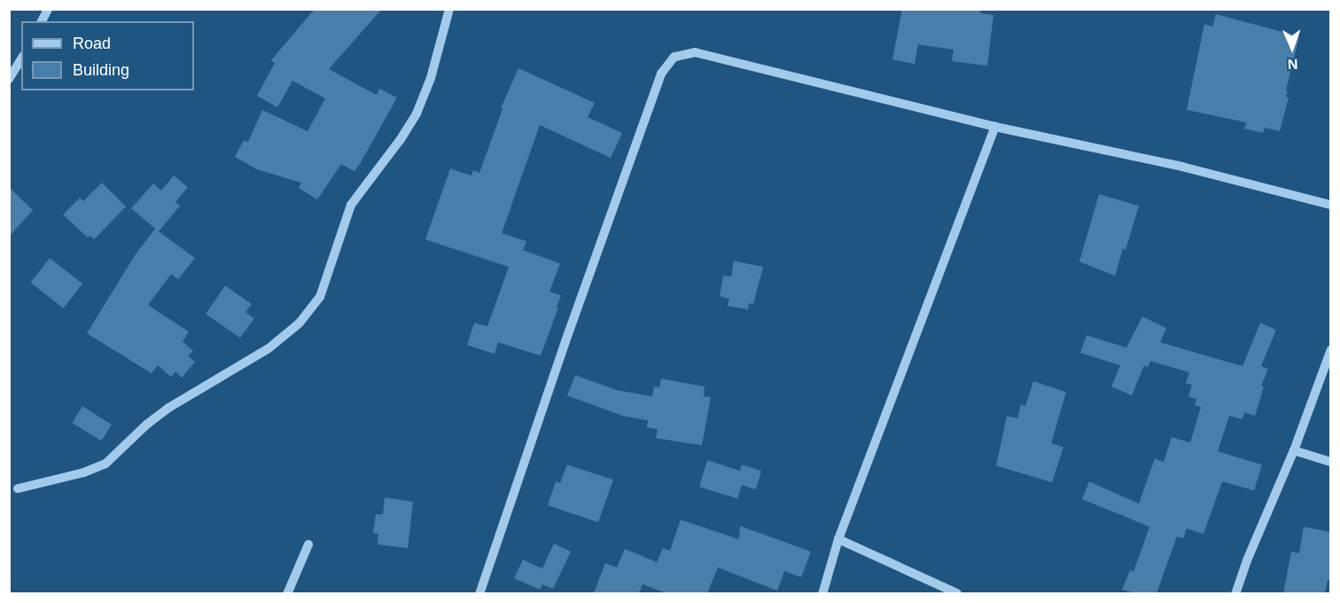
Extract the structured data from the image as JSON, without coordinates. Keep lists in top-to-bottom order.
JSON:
{
  "legend": ["Road", "Building"],
  "north": "bottom"
}
